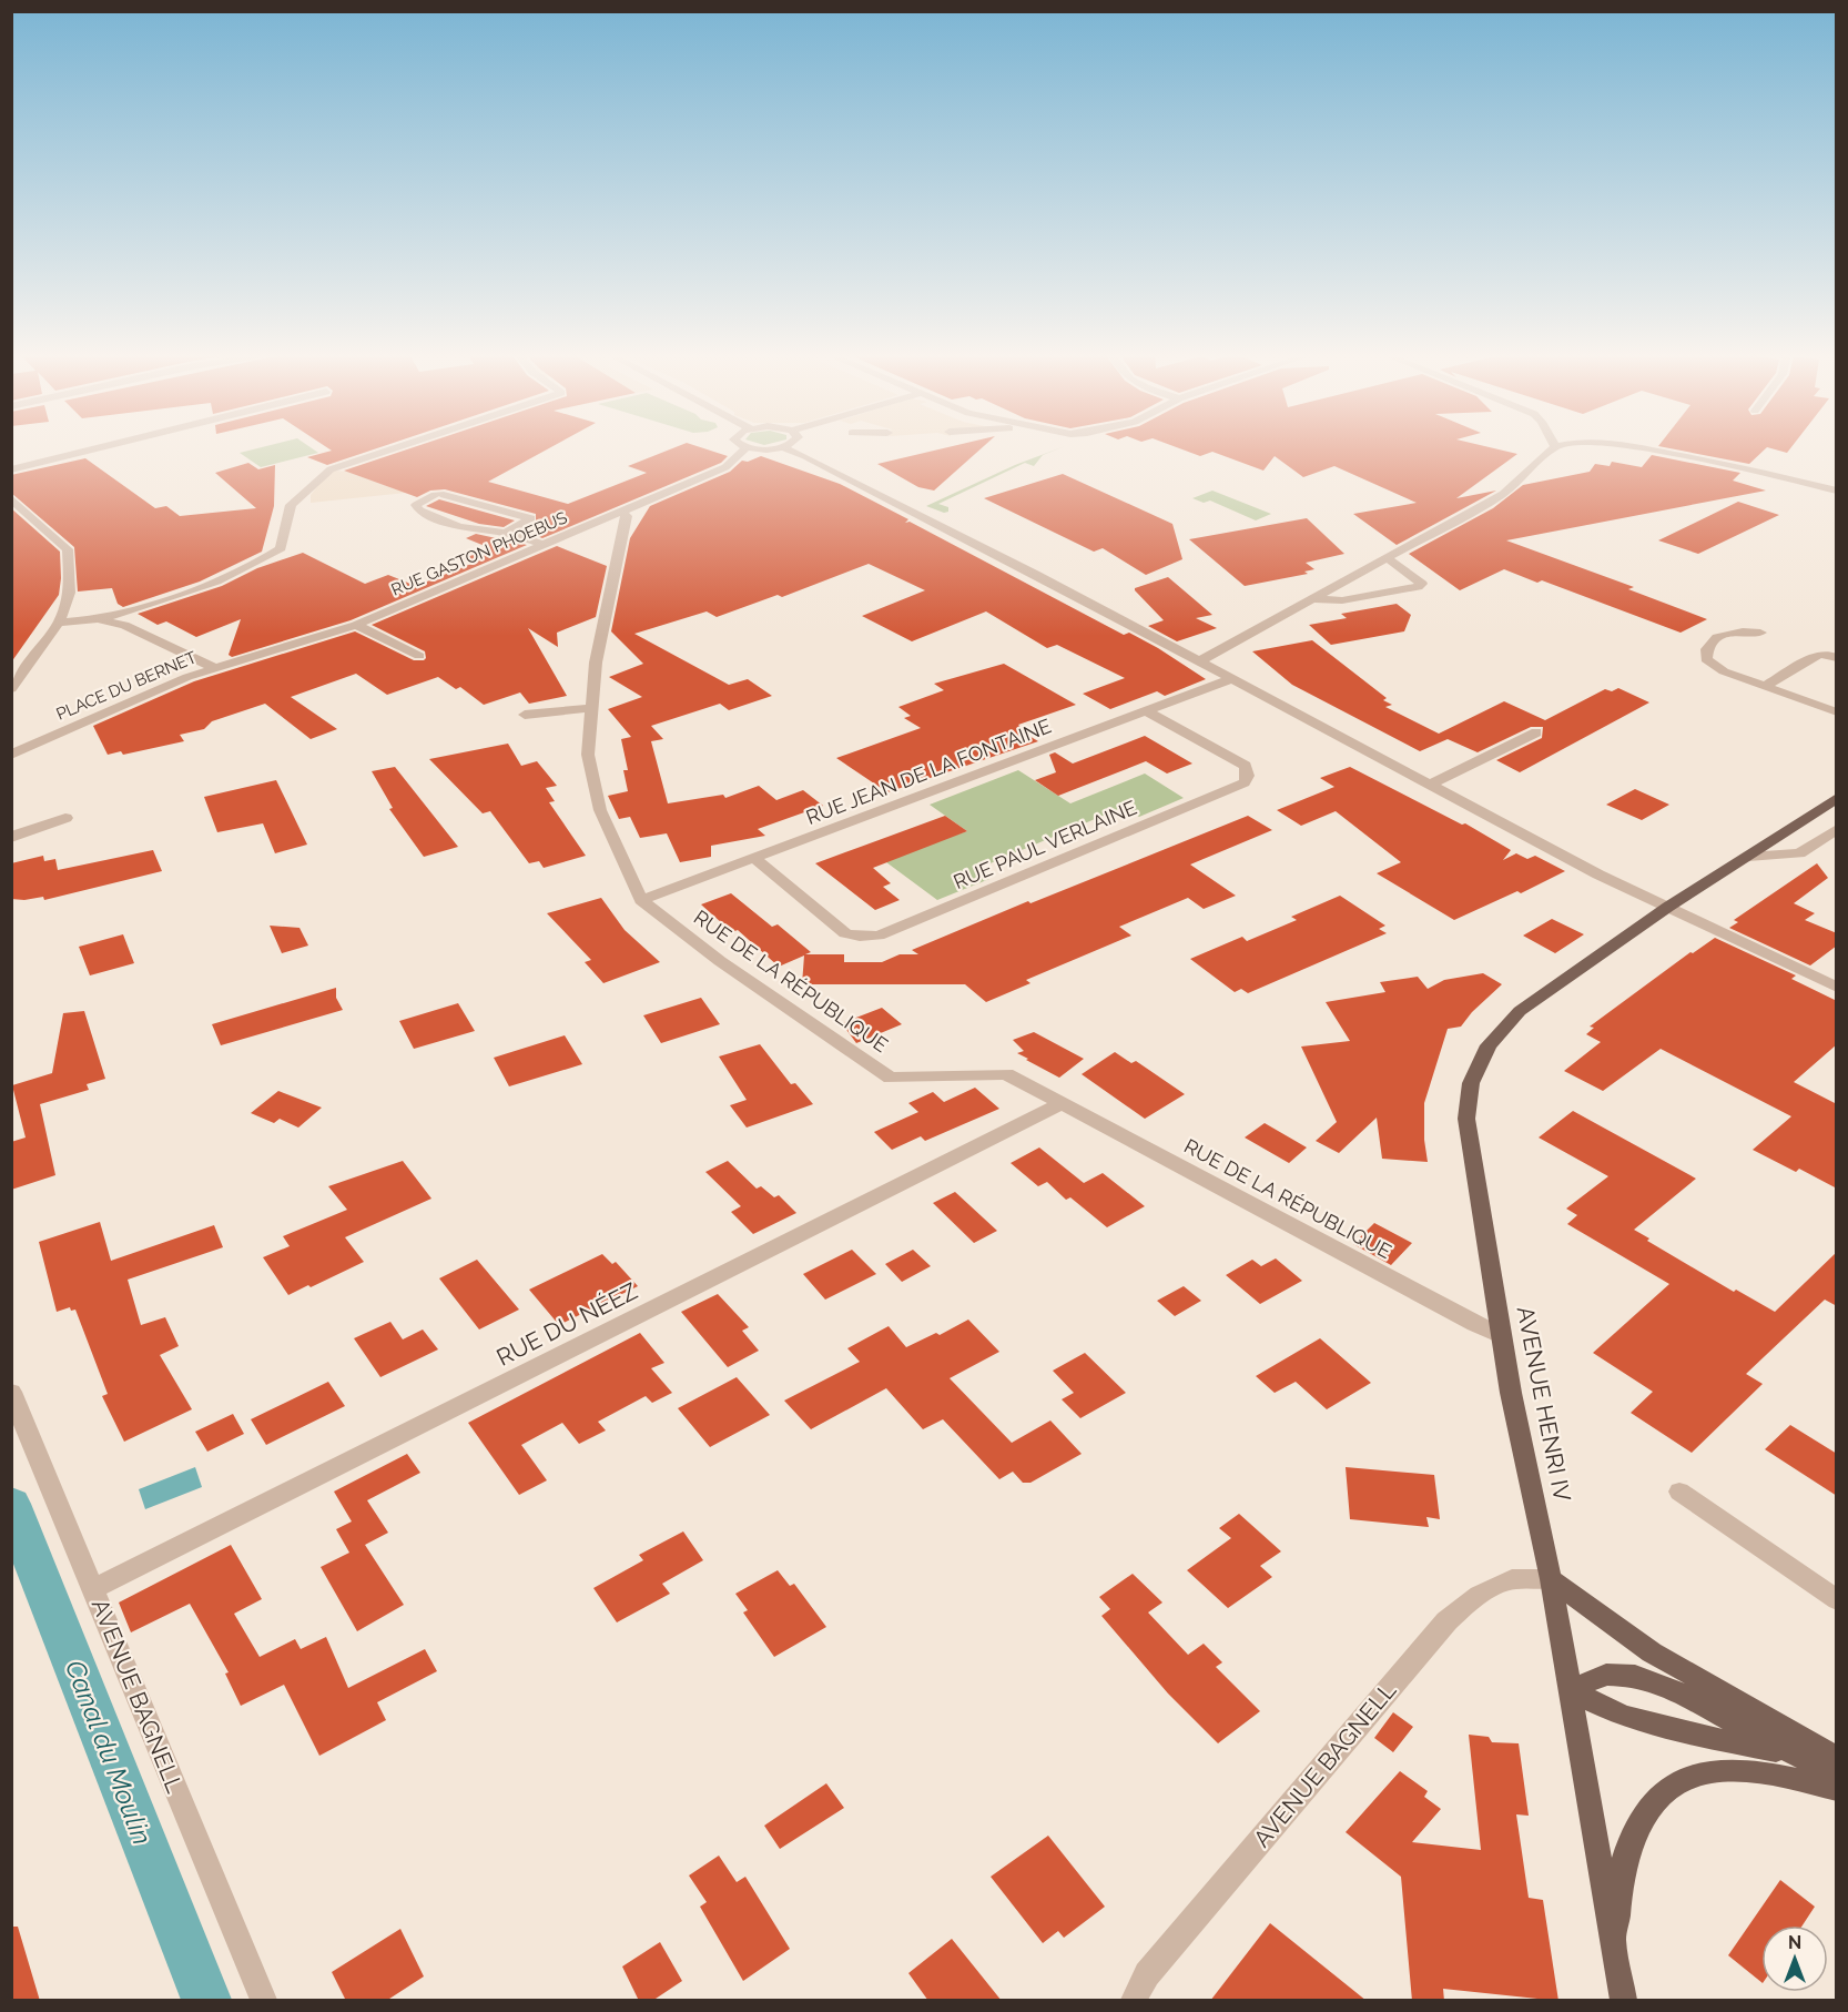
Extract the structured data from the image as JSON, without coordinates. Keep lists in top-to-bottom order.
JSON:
{
  "streets": {
    "main road": ["AVENUE HENRI IV"],
    "street": [
      "RUE GASTON PHOEBUS",
      "PLACE DU BERNET",
      "RUE JEAN DE LA FONTAINE",
      "RUE PAUL VERLAINE",
      "RUE DE LA RÉPUBLIQUE",
      "RUE DU NÉEZ",
      "AVENUE BAGNELL"
    ]
  },
  "crossings": [
    ["RUE GASTON PHOEBUS", "PLACE DU BERNET"],
    ["RUE GASTON PHOEBUS", "RUE DE LA RÉPUBLIQUE"],
    ["RUE JEAN DE LA FONTAINE", "RUE PAUL VERLAINE"],
    ["RUE JEAN DE LA FONTAINE", "RUE DE LA RÉPUBLIQUE"],
    ["RUE DE LA RÉPUBLIQUE", "RUE DU NÉEZ"],
    ["RUE DE LA RÉPUBLIQUE", "AVENUE HENRI IV"],
    ["RUE DU NÉEZ", "AVENUE BAGNELL"],
    ["AVENUE HENRI IV", "AVENUE BAGNELL"]
  ],
  "water": ["Canal du Moulin"],
  "north": "top"
}
